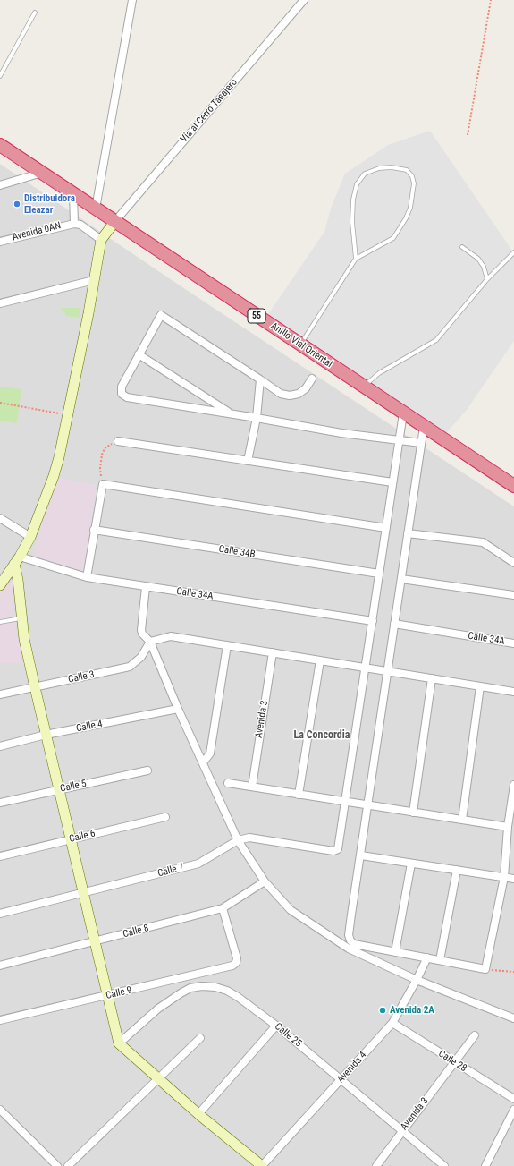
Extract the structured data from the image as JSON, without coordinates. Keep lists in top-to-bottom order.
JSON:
{
  "streets": {
    "highway": ["55", "Anillo Vial Oriental"],
    "street": [
      "Vía al Cerro Tasajero",
      "Avenida 0AN",
      "Calle 34B",
      "Calle 34A",
      "Calle 3",
      "Avenida 3",
      "Calle 4",
      "Calle 5",
      "Calle 6",
      "Calle 7",
      "Calle 8",
      "Calle 9",
      "Calle 25",
      "Calle 28",
      "Avenida 4"
    ]
  },
  "crossings": [
    ["Vía al Cerro Tasajero", "Anillo Vial Oriental"],
    ["Avenida 3", "Calle 25"],
    ["Avenida 3", "Calle 28"],
    ["Calle 8", "Calle 9"],
    ["Calle 25", "Avenida 4"],
    ["Calle 28", "Avenida 4"]
  ],
  "districts": ["La Concordia"],
  "places": ["Distribuidora Eleazar", "Avenida 2A"]
}
